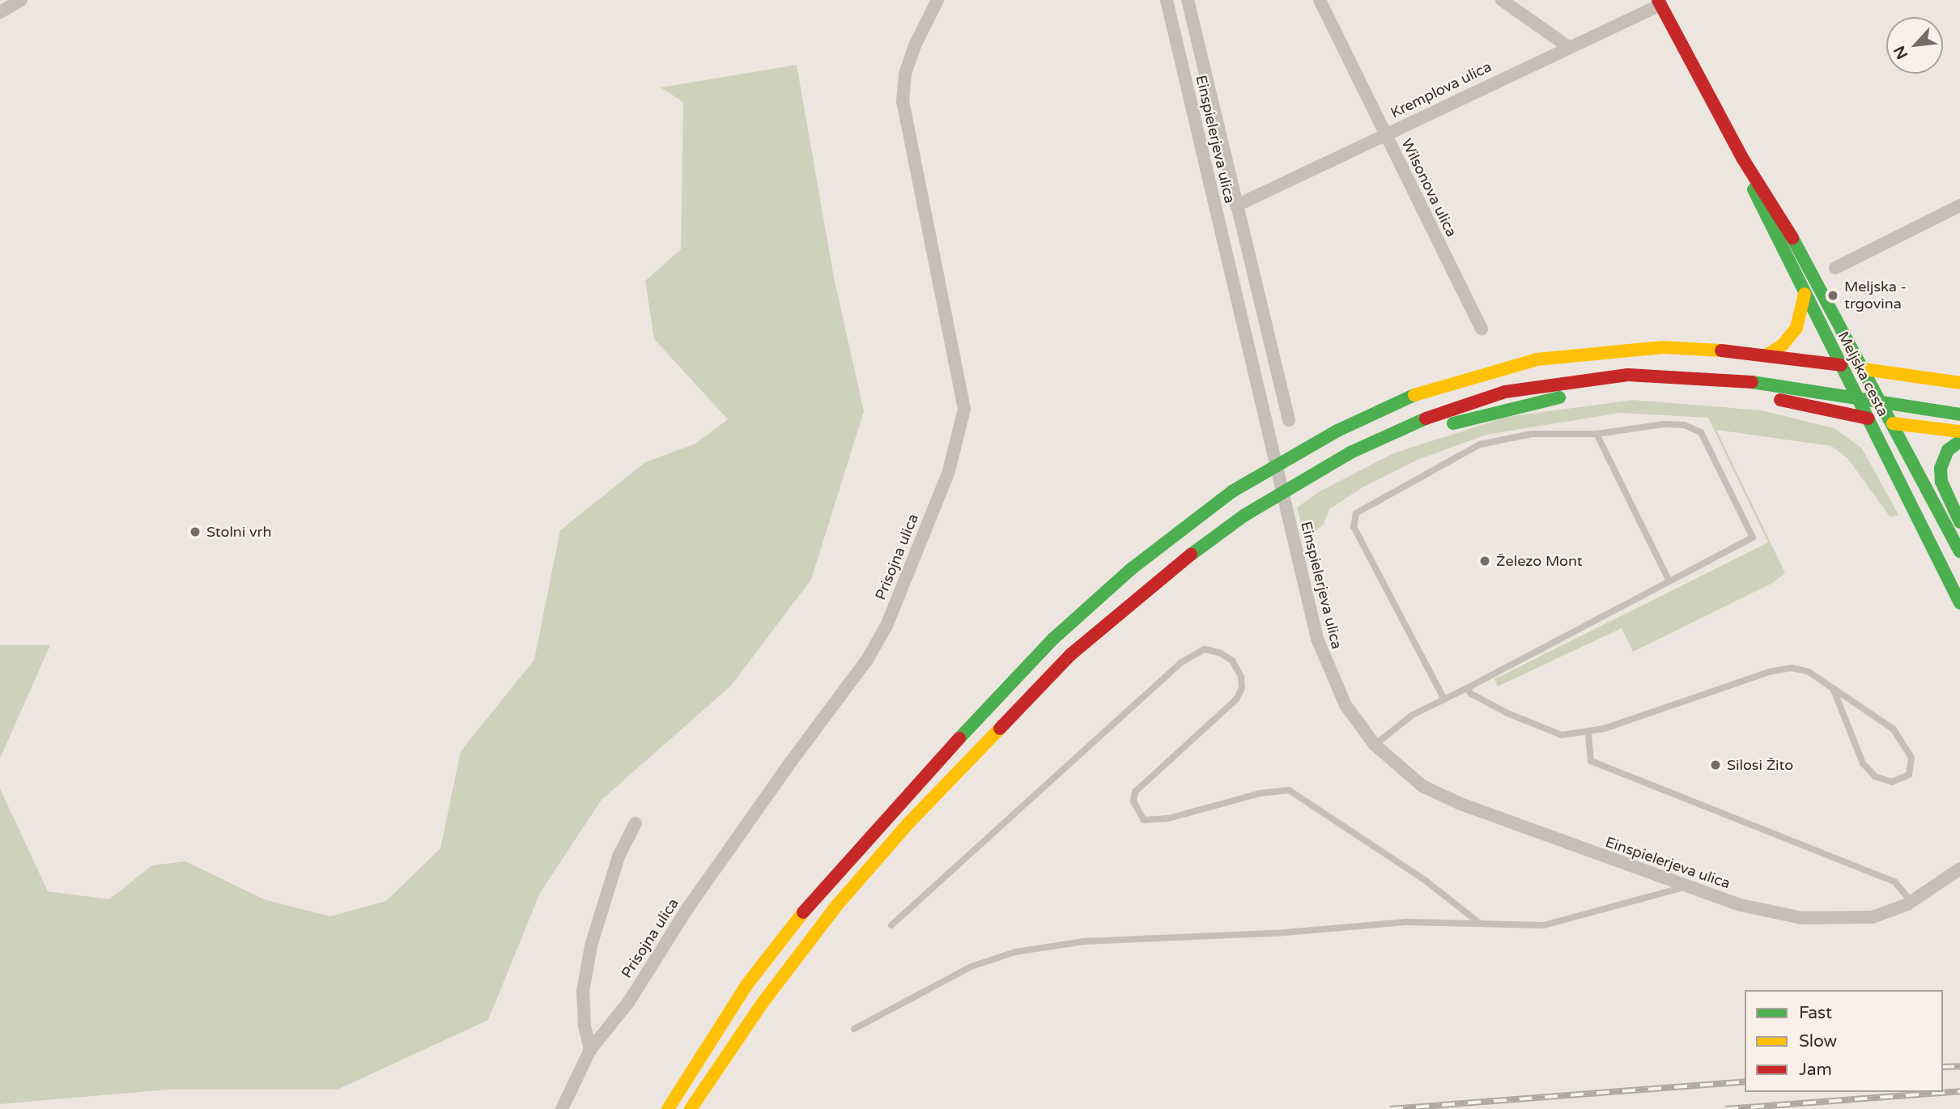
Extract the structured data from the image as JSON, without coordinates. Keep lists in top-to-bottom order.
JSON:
{
  "streets": {
    "main road": ["Meljska cesta"],
    "street": [
      "Kremplova ulica",
      "Einspielerjeva ulica",
      "Wilsonova ulica",
      "Prisojna ulica"
    ]
  },
  "crossings": [
    ["Kremplova ulica", "Einspielerjeva ulica"],
    ["Kremplova ulica", "Wilsonova ulica"],
    ["Kremplova ulica", "Meljska cesta"]
  ],
  "places": [
    "Meljska - trgovina",
    "Stolni vrh",
    "Železo Mont",
    "Silosi Žito"
  ],
  "legend": ["Fast", "Slow", "Jam"],
  "north": "bottom left"
}
